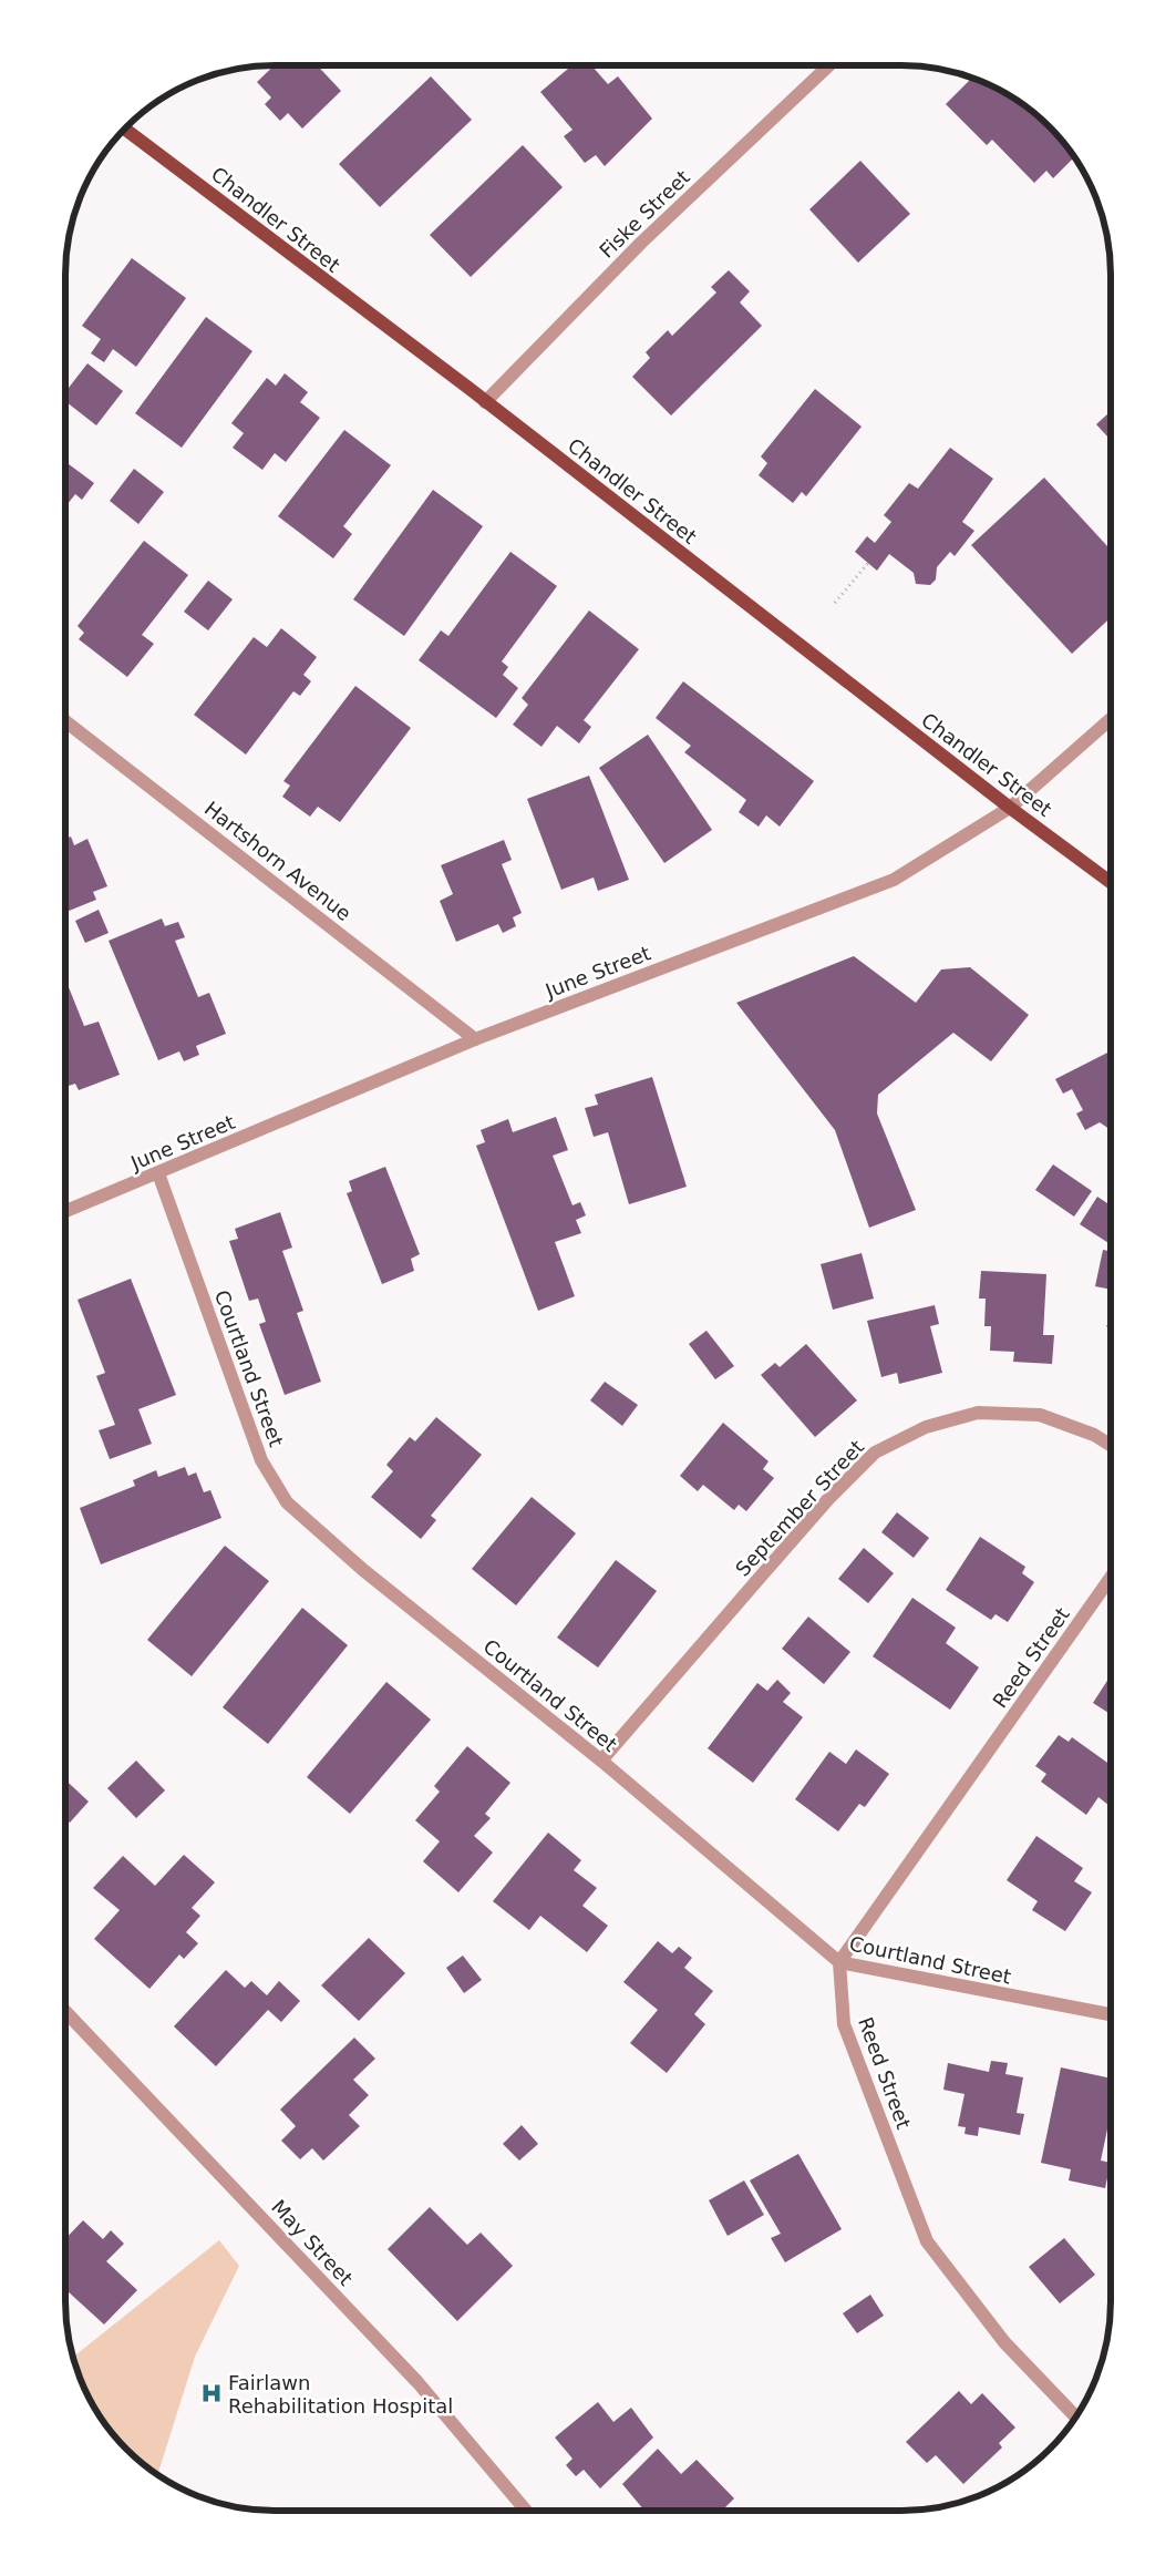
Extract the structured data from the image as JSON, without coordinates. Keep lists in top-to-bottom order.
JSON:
{
  "streets": {
    "main road": ["Chandler Street"],
    "street": [
      "Fiske Street",
      "Hartshorn Avenue",
      "June Street",
      "Courtland Street",
      "September Street",
      "Reed Street",
      "May Street"
    ]
  },
  "crossings": [
    ["Fiske Street", "Chandler Street"],
    ["Chandler Street", "June Street"],
    ["Hartshorn Avenue", "June Street"],
    ["June Street", "Courtland Street"],
    ["Courtland Street", "September Street"],
    ["Courtland Street", "Reed Street"]
  ],
  "places": {
    "hospital": ["Fairlawn Rehabilitation Hospital"]
  }
}
